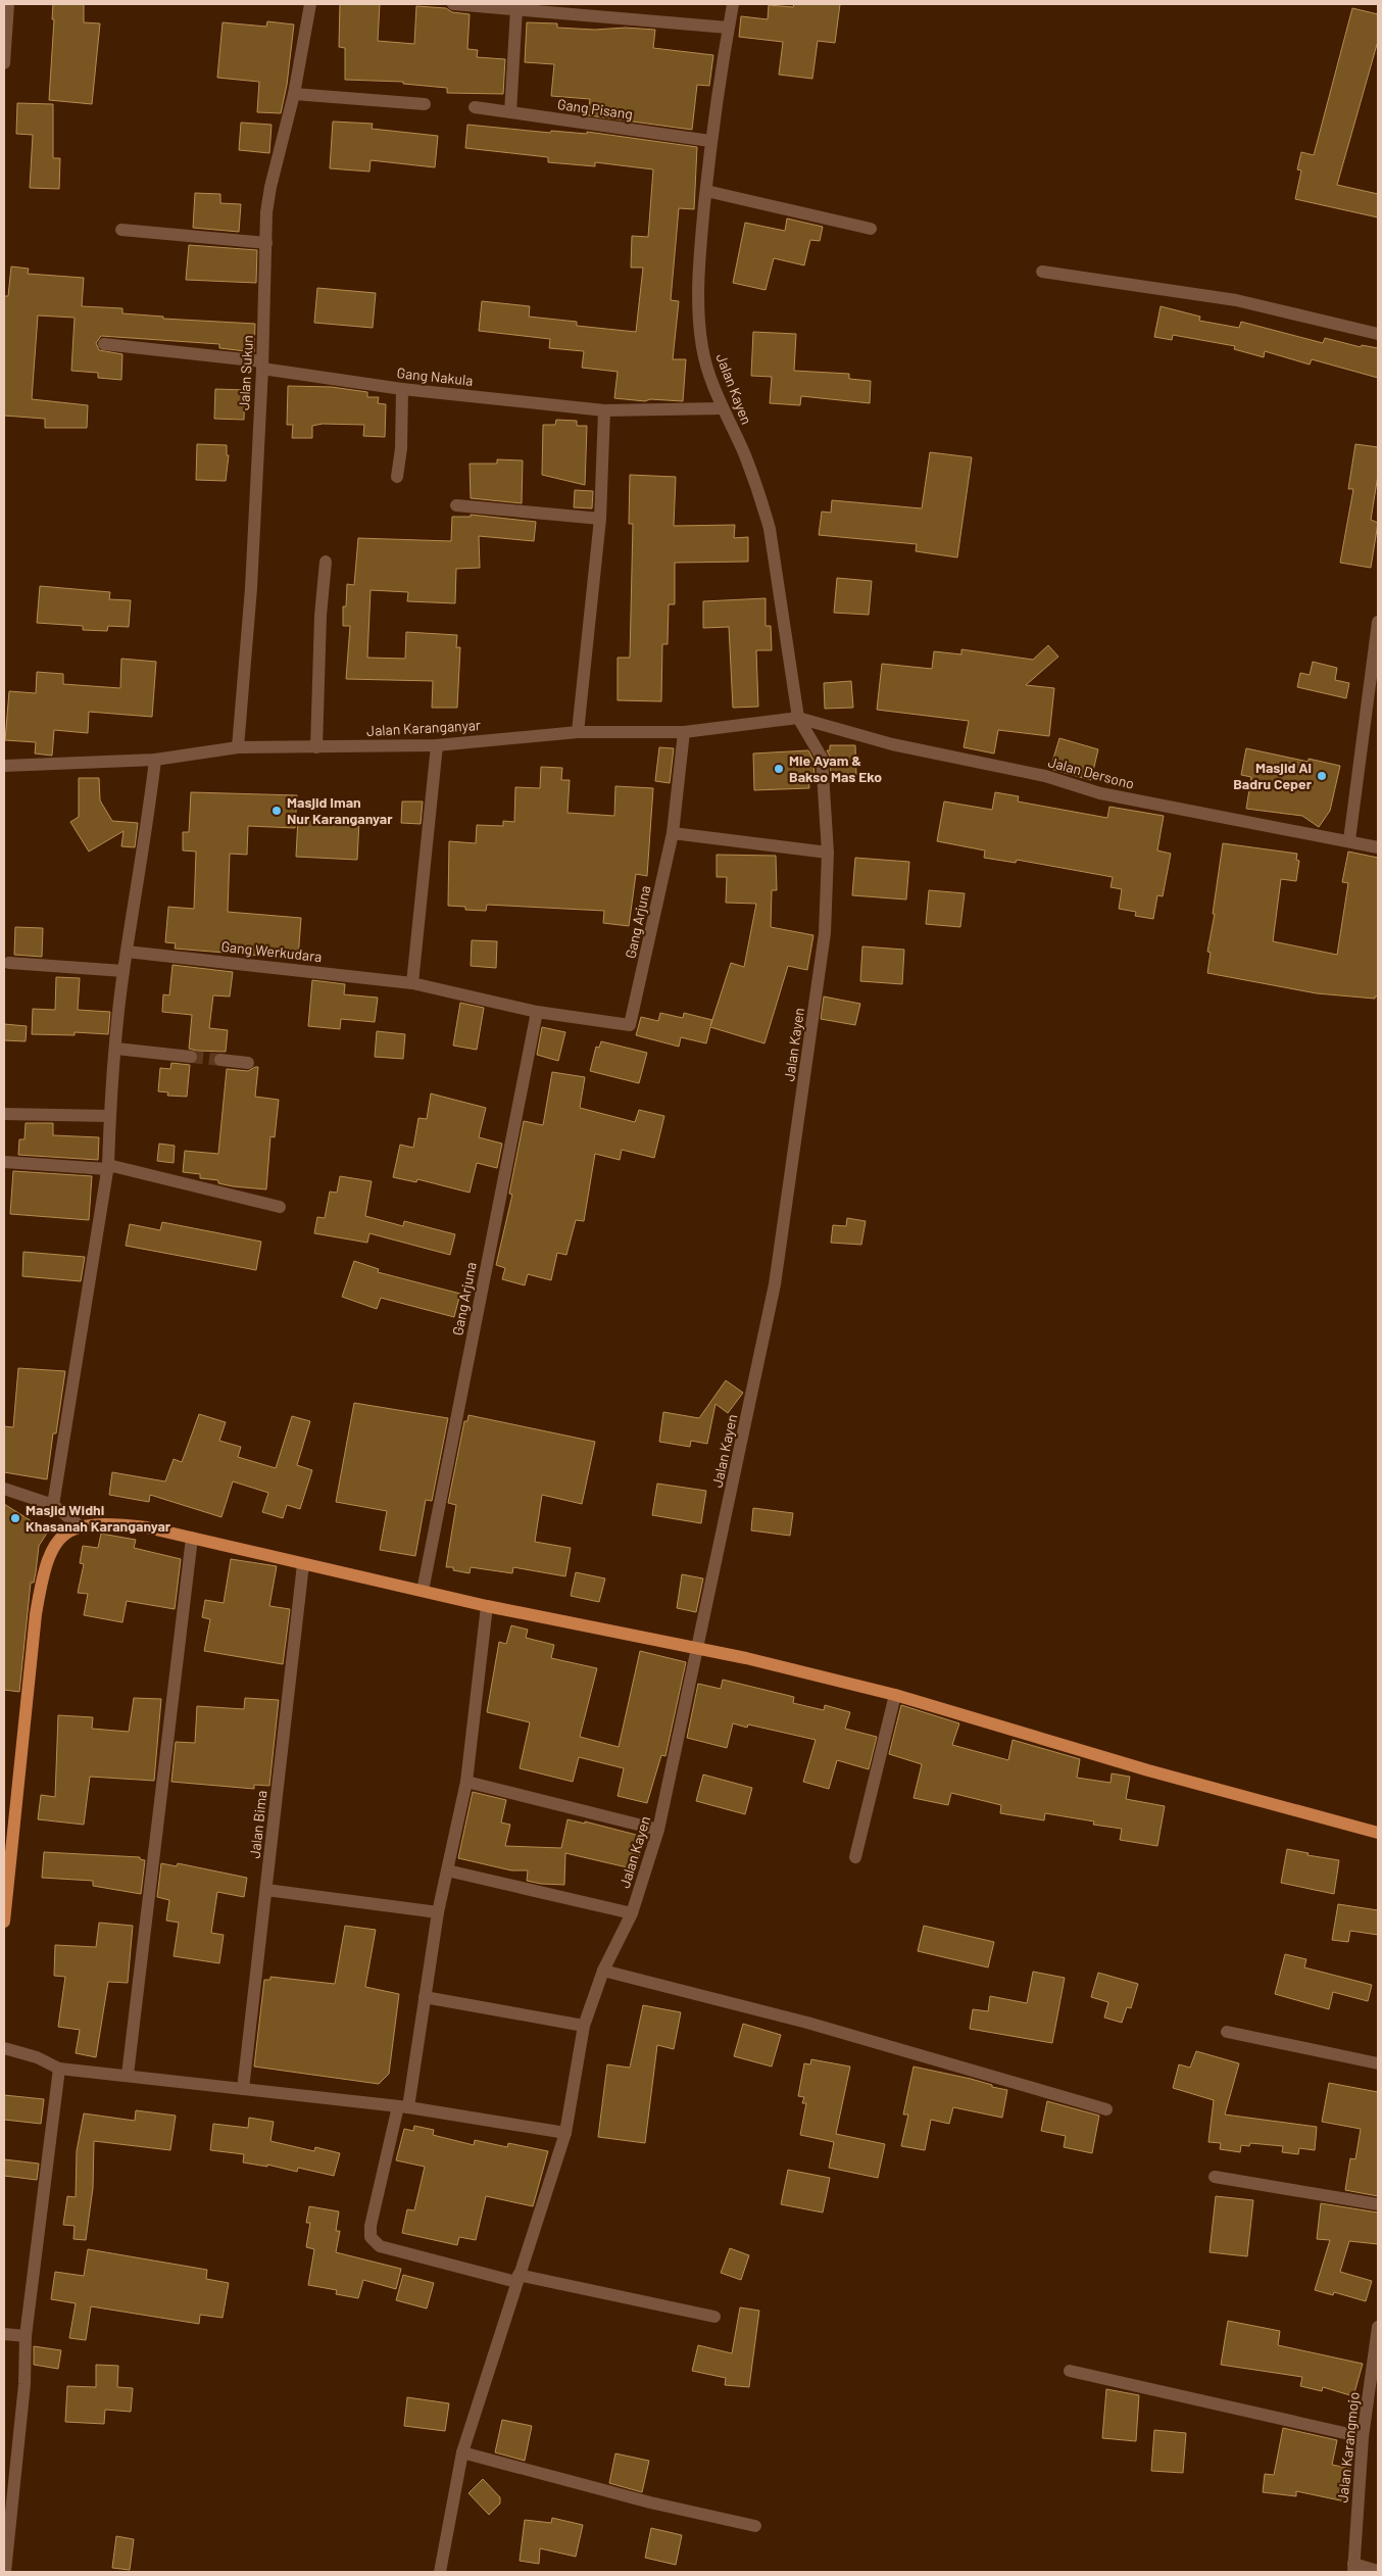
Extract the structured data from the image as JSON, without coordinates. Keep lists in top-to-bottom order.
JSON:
{
  "streets": {
    "street": [
      "Gang Pisang",
      "Jalan Sukun",
      "Gang Nakula",
      "Jalan Kayen",
      "Jalan Karanganyar",
      "Jalan Dersono",
      "Gang Arjuna",
      "Gang Werkudara",
      "Jalan Bima",
      "Jalan Karangmojo"
    ]
  },
  "crossings": [
    ["Gang Pisang", "Jalan Kayen"],
    ["Jalan Sukun", "Gang Nakula"],
    ["Jalan Sukun", "Jalan Karanganyar"],
    ["Gang Nakula", "Jalan Kayen"],
    ["Jalan Kayen", "Jalan Karanganyar"],
    ["Jalan Kayen", "Jalan Dersono"],
    ["Jalan Karanganyar", "Jalan Dersono"],
    ["Jalan Karanganyar", "Gang Arjuna"],
    ["Gang Arjuna", "Gang Werkudara"]
  ],
  "places": [
    "Mie Ayam & Bakso Mas Eko",
    "Masjid Al Badru Ceper",
    "Masjid Iman Nur Karanganyar",
    "Masjid Widhi Khasanah Karanganyar"
  ]
}
